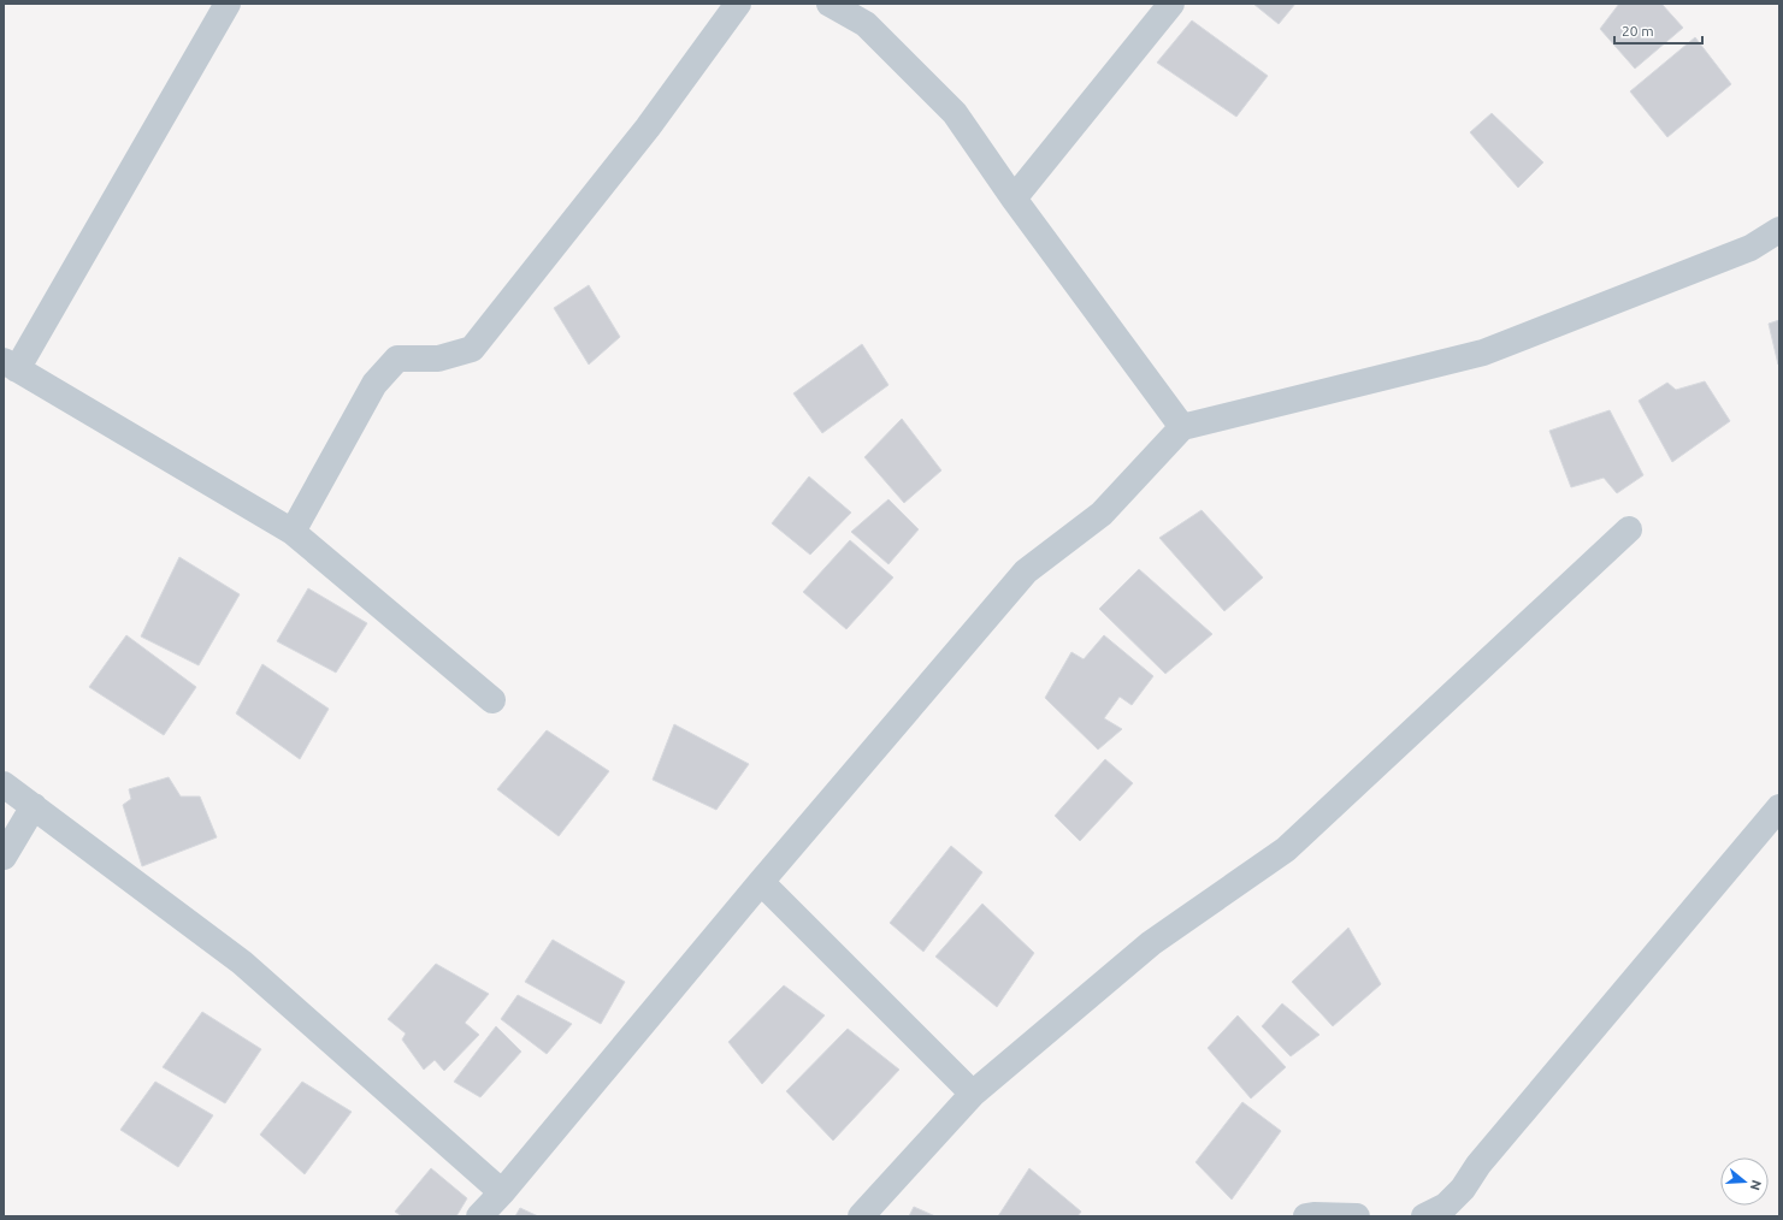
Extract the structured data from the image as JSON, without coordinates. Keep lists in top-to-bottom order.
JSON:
{
  "scale_bar": "20 m",
  "north": "right"
}
